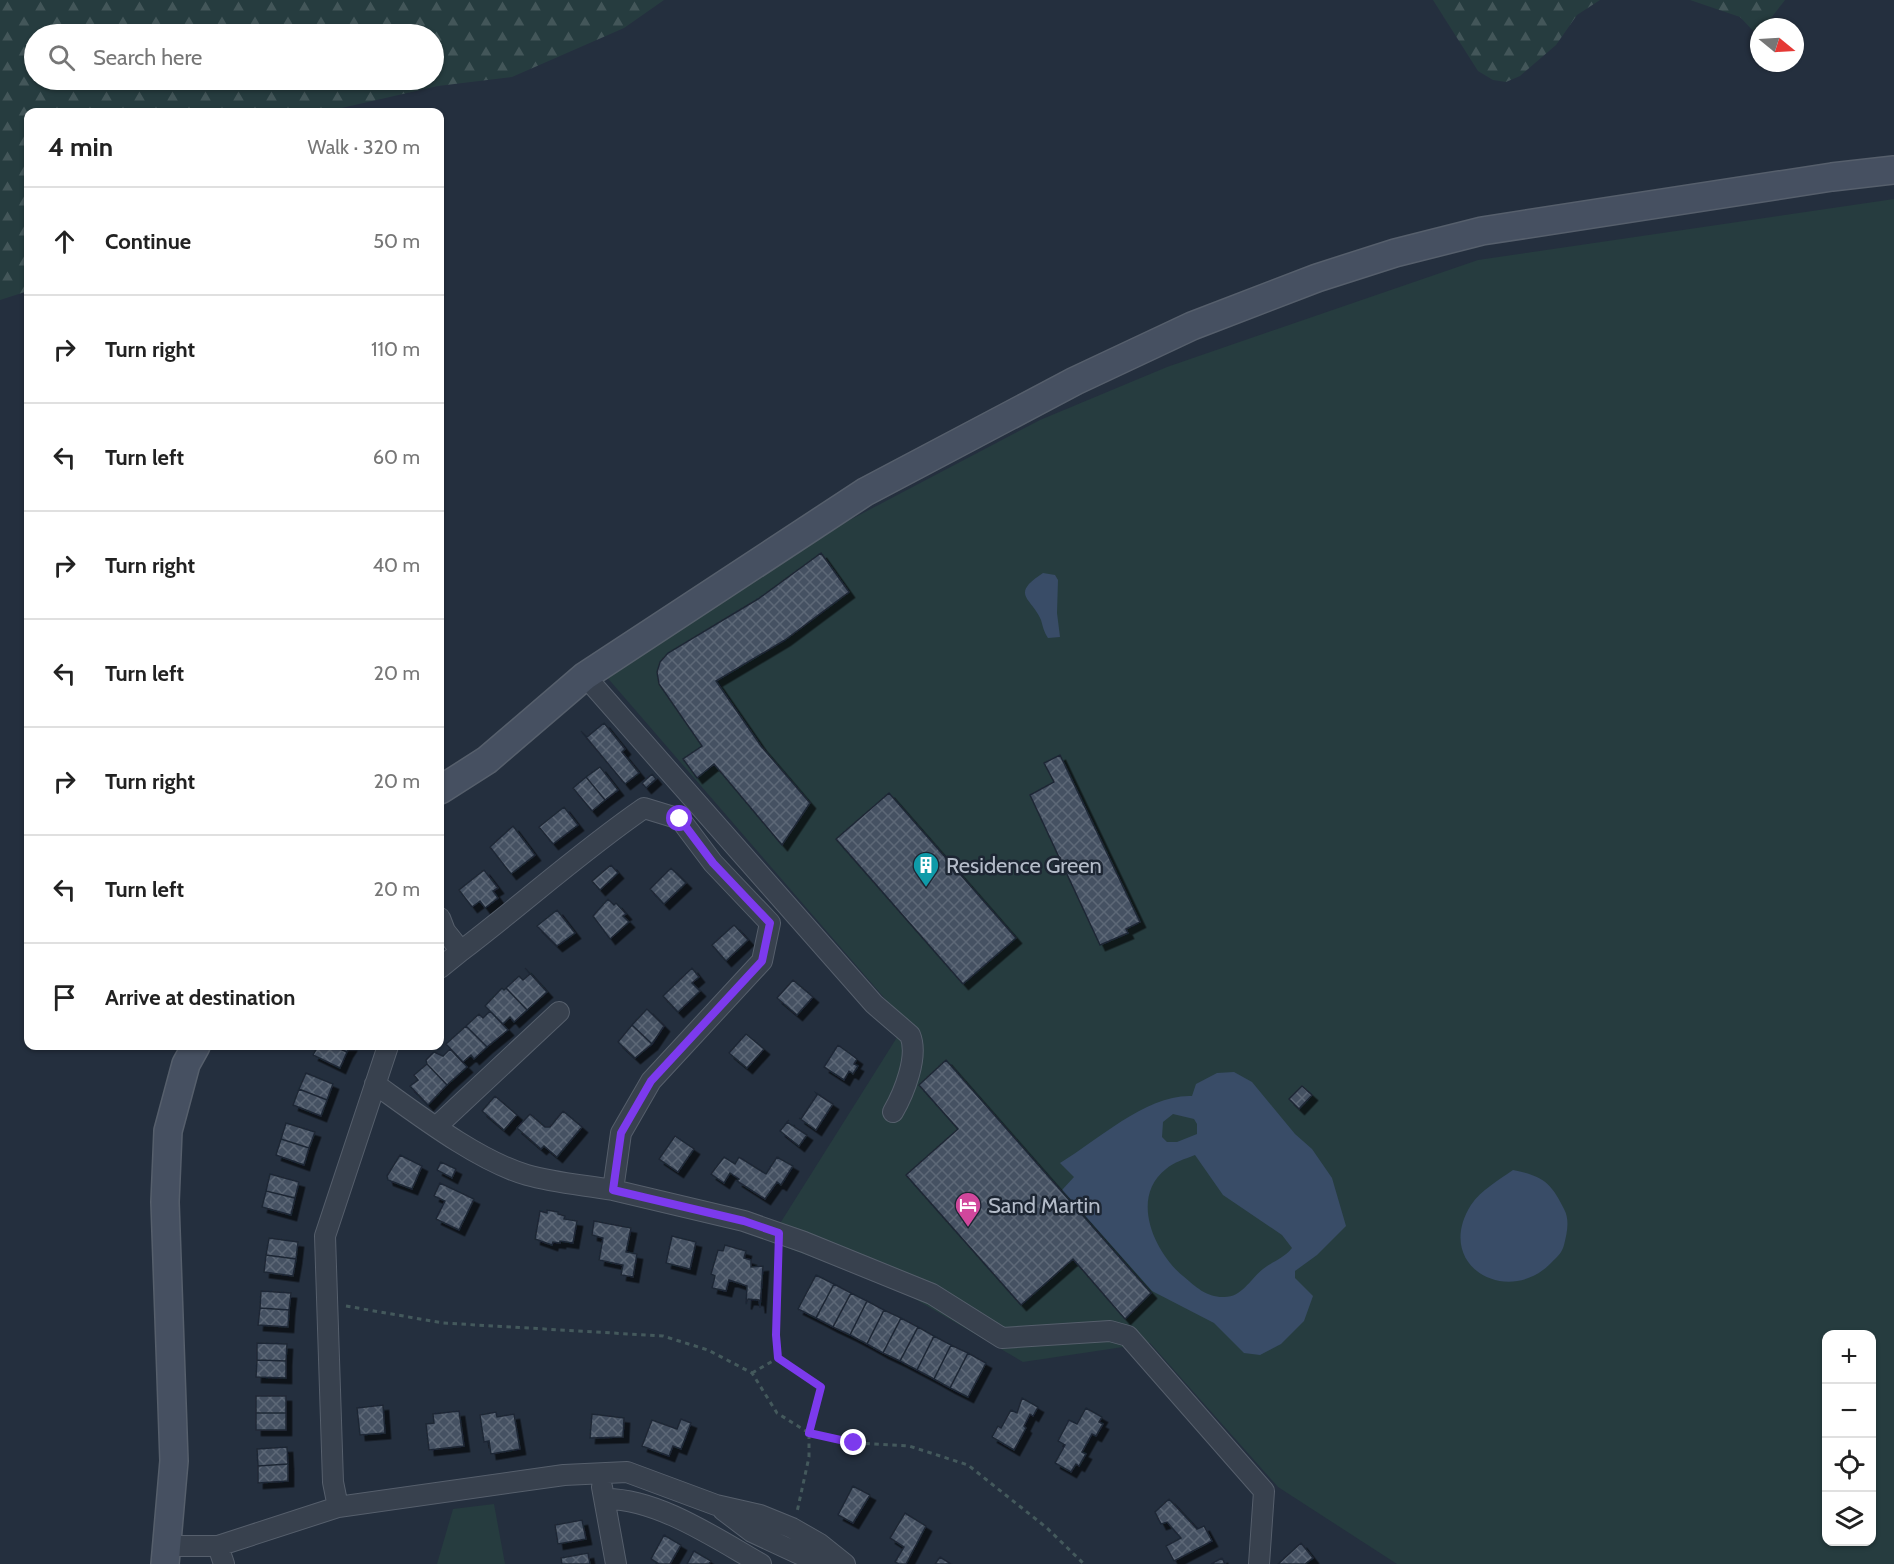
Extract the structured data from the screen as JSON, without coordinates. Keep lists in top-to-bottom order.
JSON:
{
  "places": {
    "building": ["Residence Green"],
    "hotel": ["Sand Martin"]
  },
  "north": "right",
  "page": {
    "search": "Search here",
    "heading": ["4 min", "Walk · 320 m"],
    "list": [
      ["Continue", "50 m"],
      ["Turn right", "110 m"],
      ["Turn left", "60 m"],
      ["Turn right", "40 m"],
      ["Turn left", "20 m"],
      ["Turn right", "20 m"],
      ["Turn left", "20 m"],
      "Arrive at destination"
    ],
    "map_buttons": ["+", "−"]
  }
}
